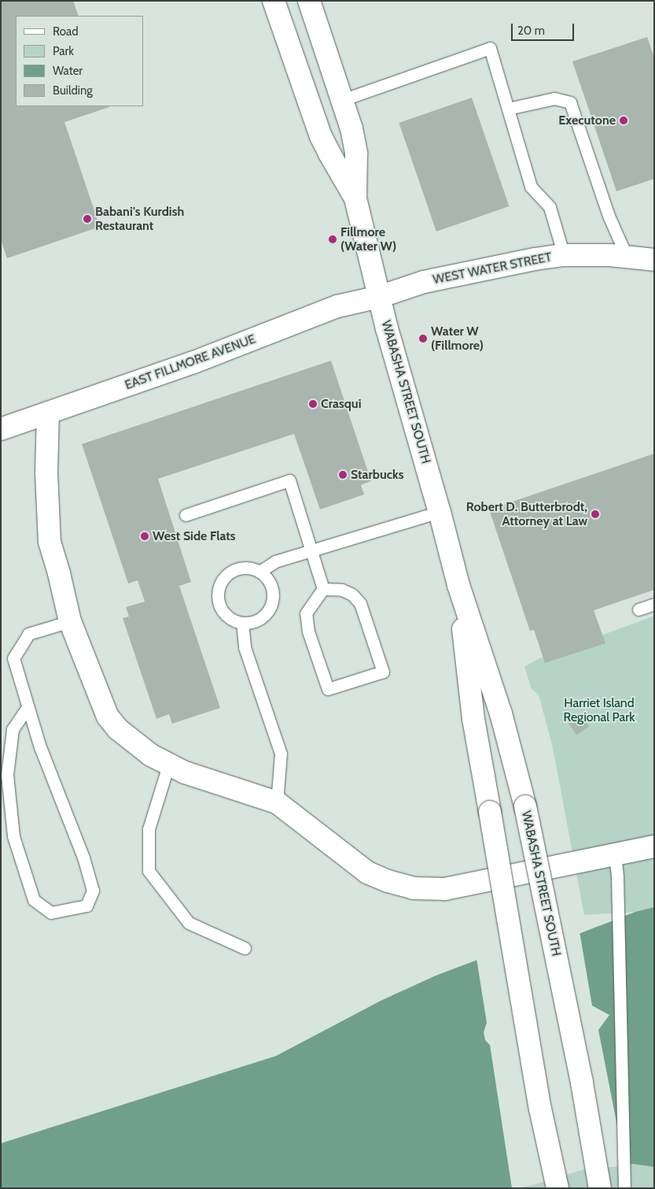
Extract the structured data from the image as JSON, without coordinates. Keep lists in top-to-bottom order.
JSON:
{
  "streets": {
    "main road": ["WEST WATER STREET", "EAST FILLMORE AVENUE", "WABASHA STREET SOUTH"]
  },
  "crossings": [
    ["WEST WATER STREET", "EAST FILLMORE AVENUE"],
    ["WEST WATER STREET", "WABASHA STREET SOUTH"],
    ["EAST FILLMORE AVENUE", "WABASHA STREET SOUTH"]
  ],
  "parks": ["Harriet Island Regional Park"],
  "places": [
    "Executone",
    "Babani's Kurdish Restaurant",
    "Fillmore (Water W)",
    "Water W (Fillmore)",
    "Crasqui",
    "Starbucks",
    "Robert D. Butterbrodt, Attorney at Law",
    "West Side Flats"
  ],
  "legend": [
    "Road",
    "Park",
    "Water",
    "Building"
  ],
  "scale_bar": "20 m"
}
